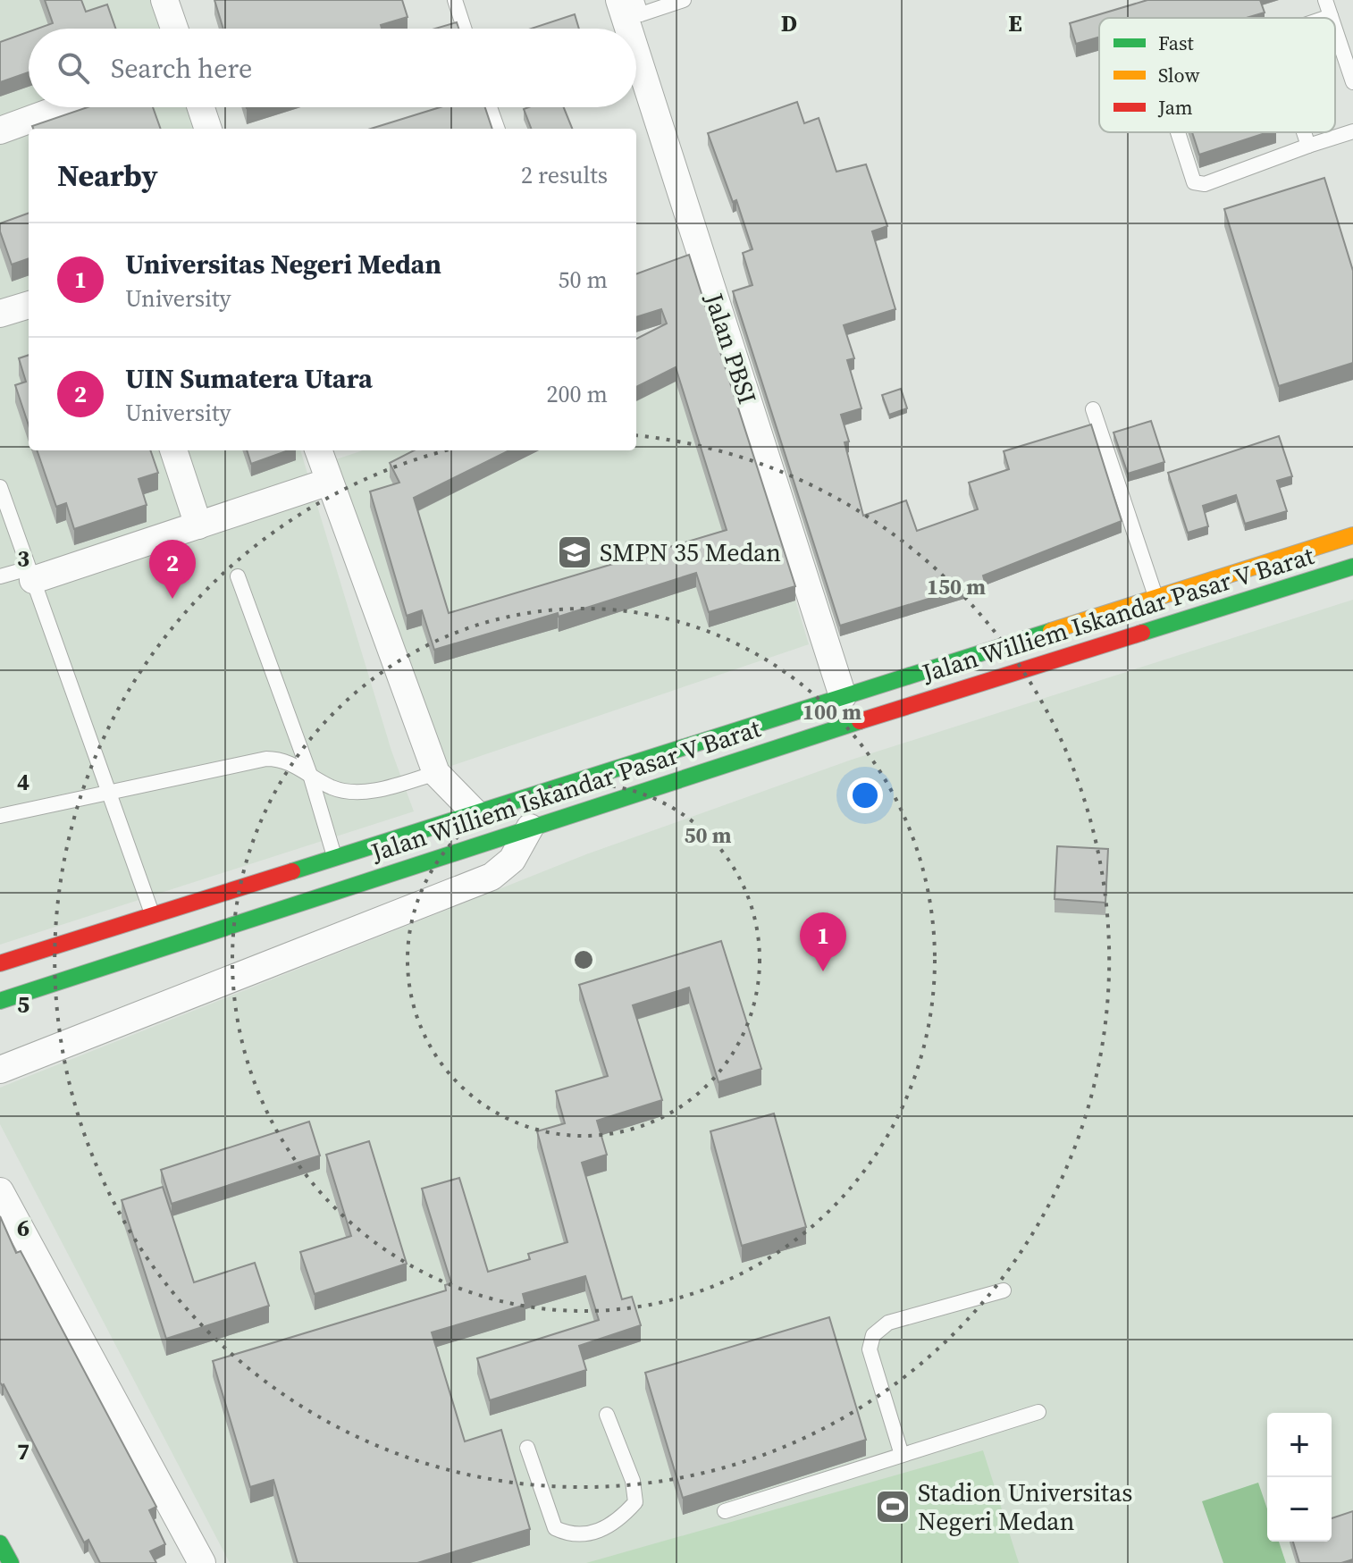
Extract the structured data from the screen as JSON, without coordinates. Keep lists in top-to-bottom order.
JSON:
{
  "streets": {
    "main road": ["Jalan Williem Iskandar Pasar V Barat"],
    "street": ["Jalan PBSI"]
  },
  "crossings": [
    ["Jalan PBSI", "Jalan Williem Iskandar Pasar V Barat"]
  ],
  "places": {
    "school or university": ["SMPN 35 Medan"],
    "sports": ["Stadion Universitas Negeri Medan"]
  },
  "legend": ["Fast", "Slow", "Jam"],
  "page": {
    "search": "Search here",
    "heading": ["Nearby", "2 results"],
    "list": [
      {
        "mark": "1",
        "name": "Universitas Negeri Medan",
        "note": "University",
        "value": "50 m"
      },
      {
        "mark": "2",
        "name": "UIN Sumatera Utara",
        "note": "University",
        "value": "200 m"
      }
    ],
    "pins": ["2", "1"],
    "map_buttons": ["+", "−"]
  },
  "grid": {
    "columns": ["D", "E"],
    "rows": [
      "3",
      "4",
      "5",
      "6",
      "7"
    ]
  },
  "rings": ["150 m", "100 m", "50 m"]
}
